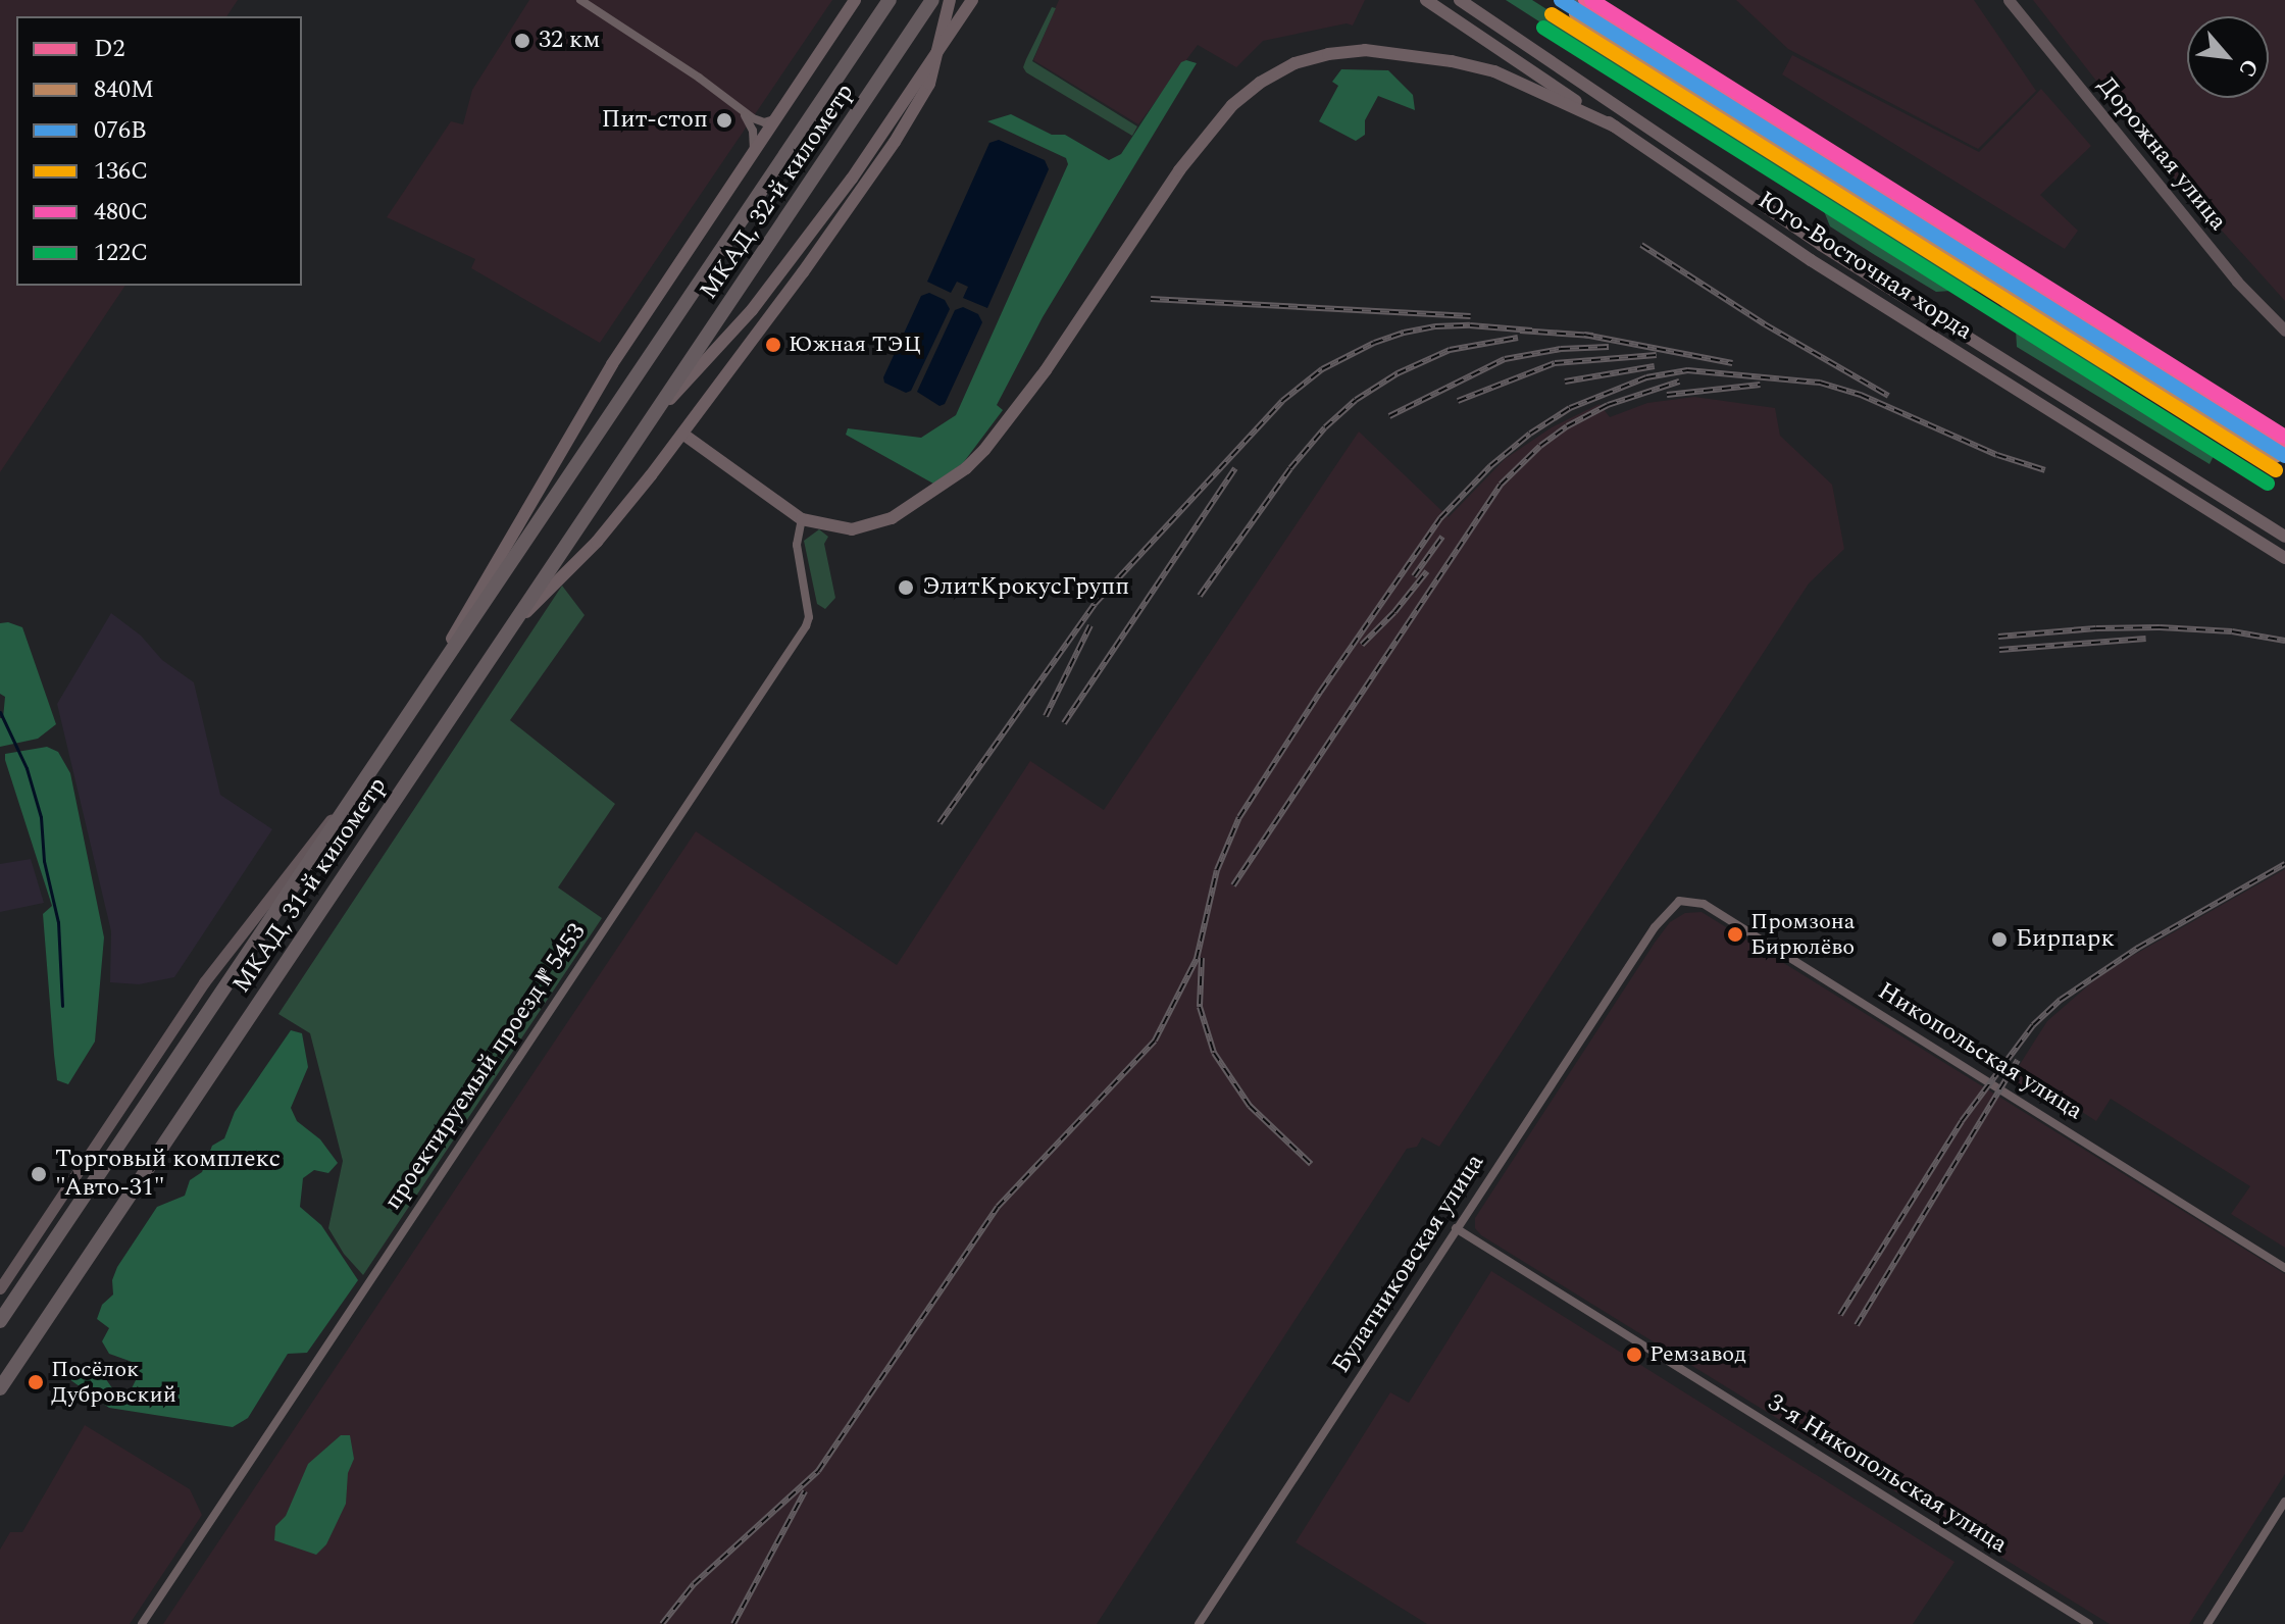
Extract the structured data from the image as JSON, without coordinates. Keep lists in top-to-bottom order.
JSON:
{
  "streets": {
    "highway": ["МКАД, 32-й километр", "МКАД, 31-й километр"],
    "main road": ["Дорожная улица", "Юго-Восточная хорда"],
    "street": [
      "Никопольская улица",
      "проектируемый проезд № 5453",
      "Булатниковская улица",
      "3-я Никопольская улица"
    ]
  },
  "crossings": [
    ["МКАД, 32-й километр", "МКАД, 31-й километр"],
    ["Никопольская улица", "Булатниковская улица"],
    ["Булатниковская улица", "3-я Никопольская улица"]
  ],
  "places": [
    "32 км",
    "Пит-стоп",
    "Южная ТЭЦ",
    "ЭлитКрокусГрупп",
    "Промзона Бирюлёво",
    "Бирпарк",
    "Торговый комплекс \"Авто-31\"",
    "Ремзавод",
    "Посёлок Дубровский"
  ],
  "lines": [
    "transit line D2",
    "transit line 076В",
    "transit line 480С",
    "transit line 840М",
    "transit line 136С",
    "transit line 122С"
  ],
  "legend": [
    "D2",
    "840М",
    "076В",
    "136С",
    "480С",
    "122С"
  ],
  "north": "bottom right"
}
